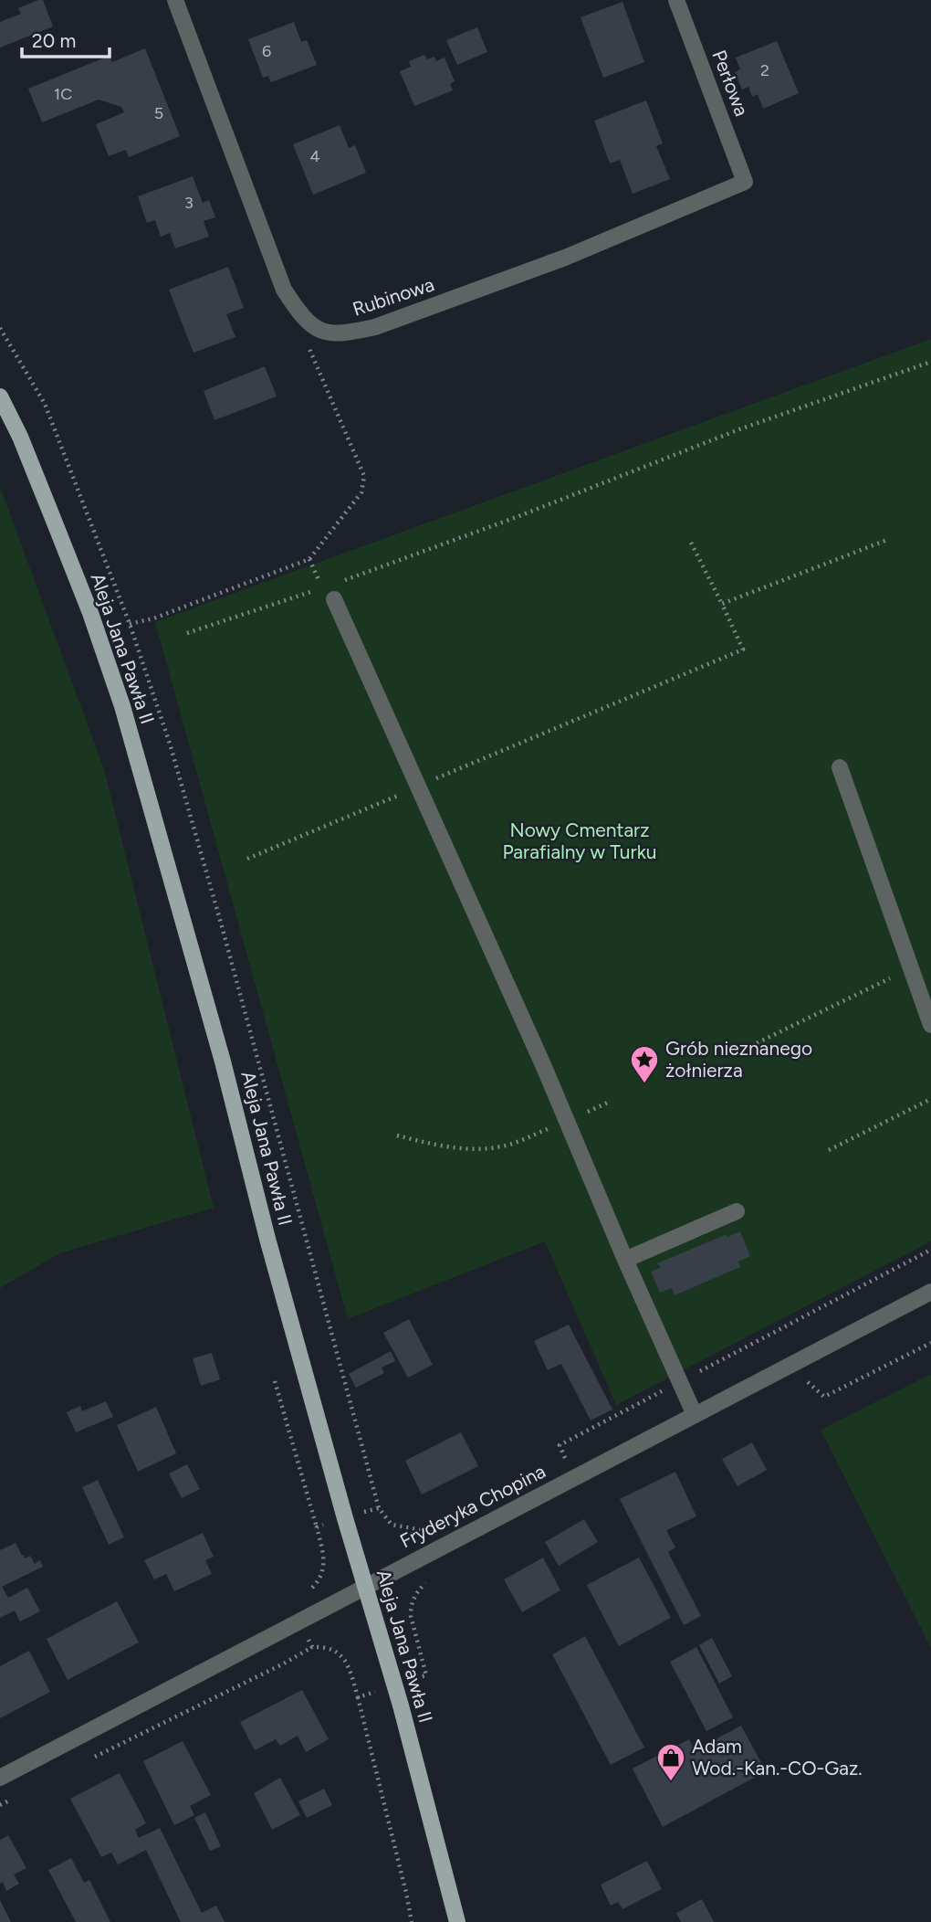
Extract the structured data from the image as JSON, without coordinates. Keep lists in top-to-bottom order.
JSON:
{
  "streets": {
    "main road": ["Aleja Jana Pawła II"],
    "street": ["Perłowa", "Rubinowa", "Fryderyka Chopina"]
  },
  "crossings": [
    ["Perłowa", "Rubinowa"],
    ["Aleja Jana Pawła II", "Fryderyka Chopina"]
  ],
  "parks": ["Nowy Cmentarz Parafialny w Turku"],
  "places": {
    "place": ["Grób nieznanego żołnierza"],
    "shop": ["Adam Wod.-Kan.-CO-Gaz."]
  },
  "house_numbers": [
    "6",
    "2",
    "1C",
    "5",
    "4",
    "3"
  ],
  "scale_bar": "20 m"
}
